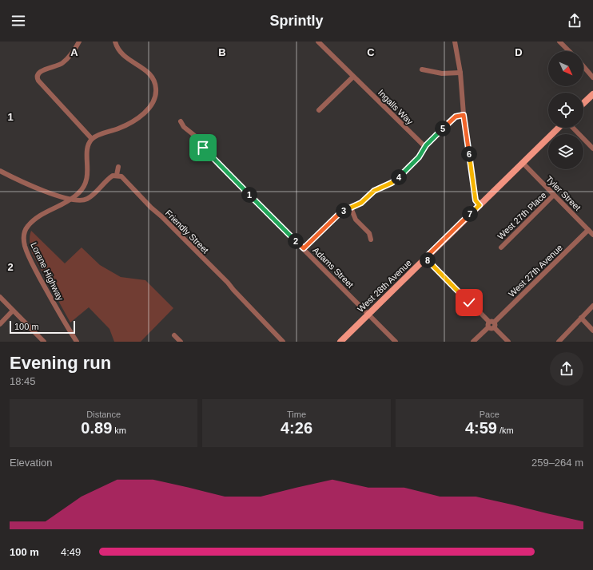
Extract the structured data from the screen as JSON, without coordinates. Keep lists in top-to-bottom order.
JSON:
{
  "streets": {
    "main road": ["West 28th Avenue"],
    "street": [
      "Ingalls Way",
      "Tyler Street",
      "West 27th Place",
      "Friendly Street",
      "Adams Street",
      "West 27th Avenue",
      "Lorane Highway"
    ]
  },
  "crossings": [
    ["Tyler Street", "West 27th Place"],
    ["Tyler Street", "West 27th Avenue"],
    ["Tyler Street", "West 28th Avenue"],
    ["Adams Street", "West 28th Avenue"]
  ],
  "scale_bar": "100 m",
  "north": "bottom right",
  "page": {
    "header": "Sprintly",
    "pins": [
      "5",
      "6",
      "4",
      "1",
      "3",
      "7",
      "2",
      "8"
    ],
    "scale": "100 m",
    "heading": ["Evening run", "18:45"],
    "stats": [
      ["Distance", "0.89 km"],
      ["Time", "4:26"],
      ["Pace", "4:59 /km"]
    ],
    "chart": ["Elevation", "259–264 m"],
    "list": [
      {
        "name": "100 m",
        "note": "4:49"
      }
    ]
  },
  "grid": {
    "columns": [
      "A",
      "B",
      "C",
      "D"
    ],
    "rows": ["1", "2"]
  }
}
